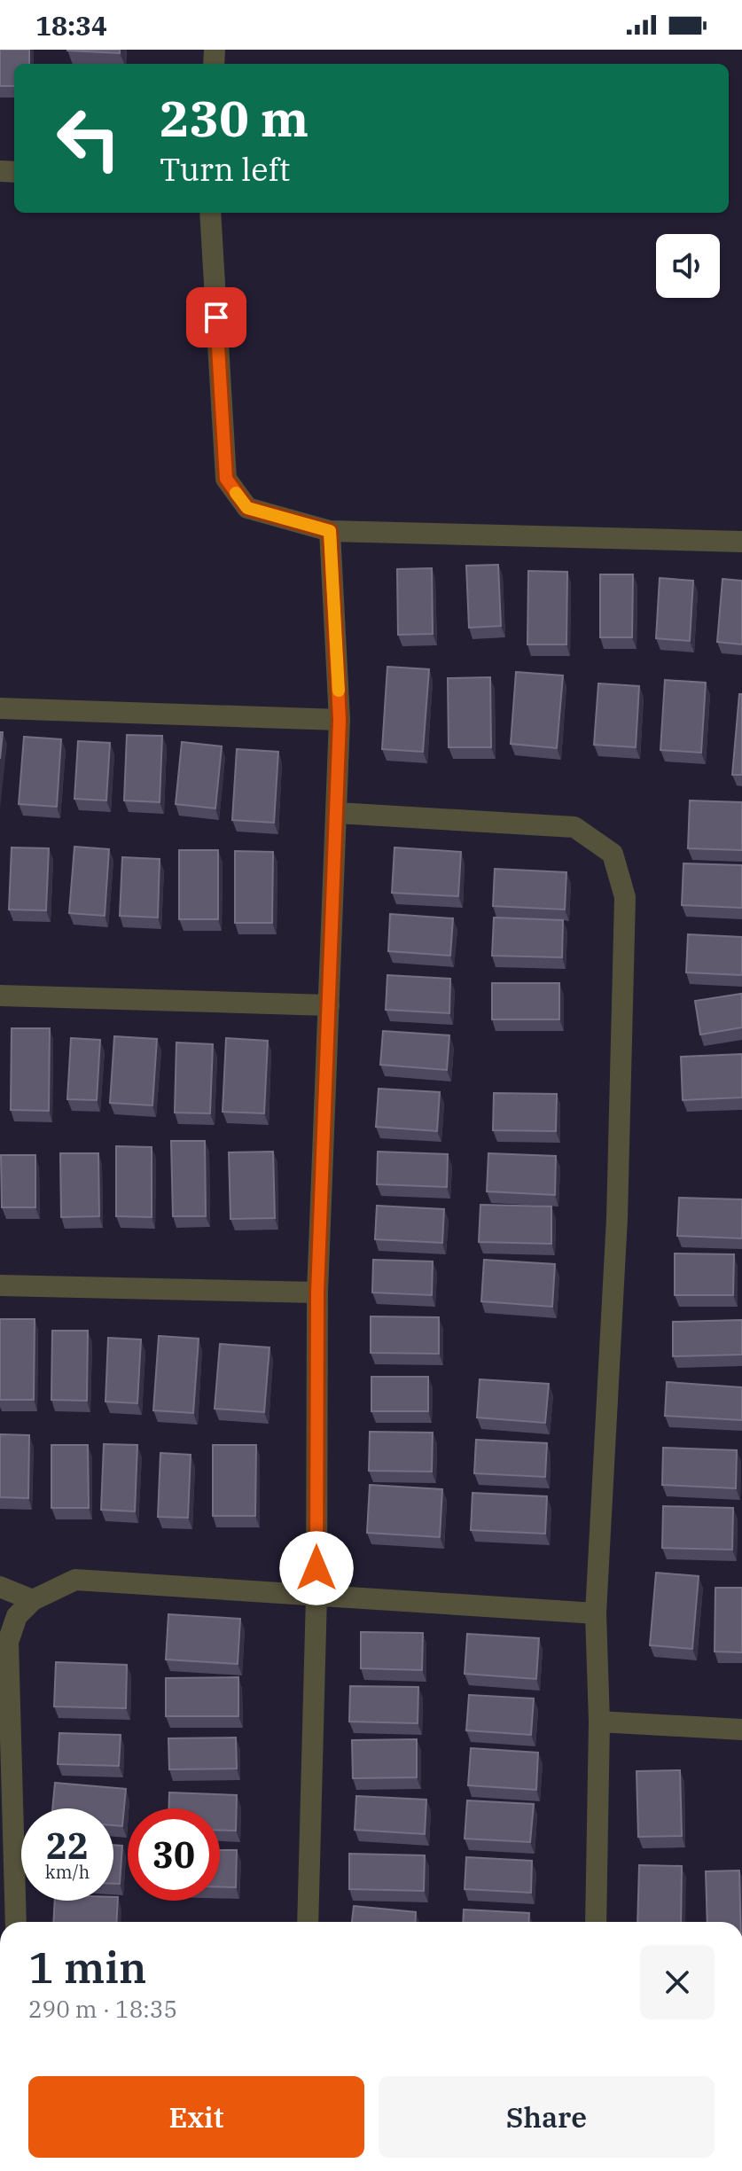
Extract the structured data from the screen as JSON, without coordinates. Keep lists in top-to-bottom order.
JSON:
{
  "page": {
    "status": "18:34",
    "turn": ["230 m", "Turn left"],
    "speed": "22 km/h",
    "limit": "30",
    "heading": ["1 min", "290 m · 18:35"],
    "buttons": ["Exit", "Share"]
  }
}
